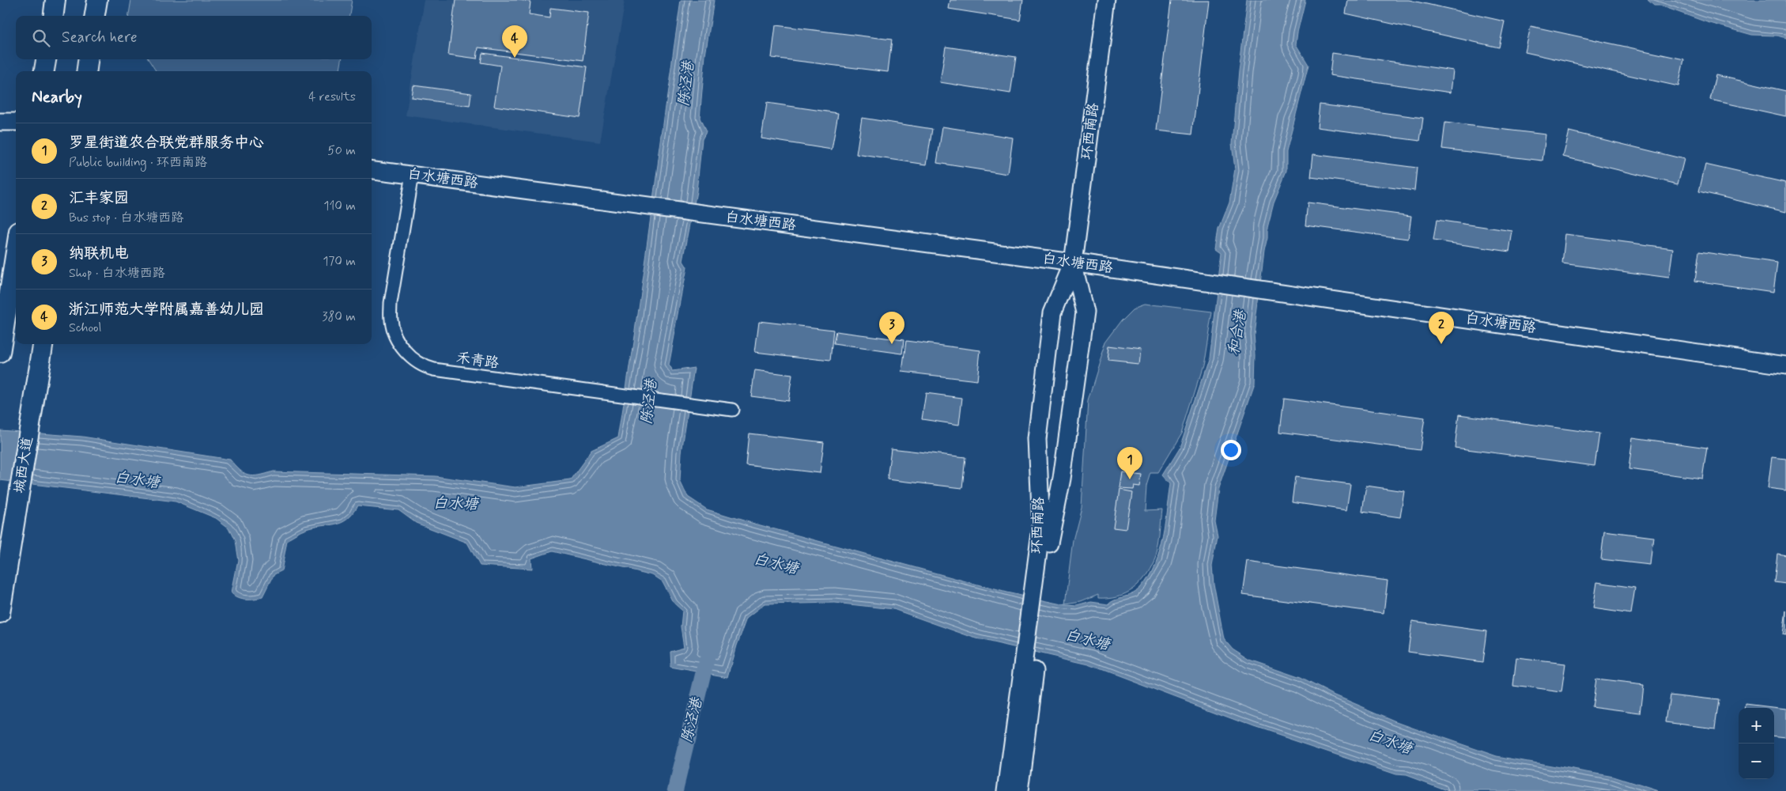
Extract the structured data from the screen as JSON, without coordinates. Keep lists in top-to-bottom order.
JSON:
{
  "streets": {
    "main road": ["城西大道"],
    "street": ["环西南路", "白水塘西路", "禾青路"]
  },
  "crossings": [
    ["环西南路", "白水塘西路"],
    ["白水塘西路", "禾青路"]
  ],
  "water": ["陈泾港", "和合港", "白水塘"],
  "page": {
    "search": "Search here",
    "pins": [
      "4",
      "2",
      "3",
      "1"
    ],
    "heading": ["Nearby", "4 results"],
    "list": [
      {
        "mark": "1",
        "name": "罗星街道农合联党群服务中心",
        "note": "Public building · 环西南路",
        "value": "50 m"
      },
      {
        "mark": "2",
        "name": "汇丰家园",
        "note": "Bus stop · 白水塘西路",
        "value": "110 m"
      },
      {
        "mark": "3",
        "name": "纳联机电",
        "note": "Shop · 白水塘西路",
        "value": "170 m"
      },
      {
        "mark": "4",
        "name": "浙江师范大学附属嘉善幼儿园",
        "note": "School",
        "value": "380 m"
      }
    ],
    "map_buttons": ["+", "−"]
  }
}
